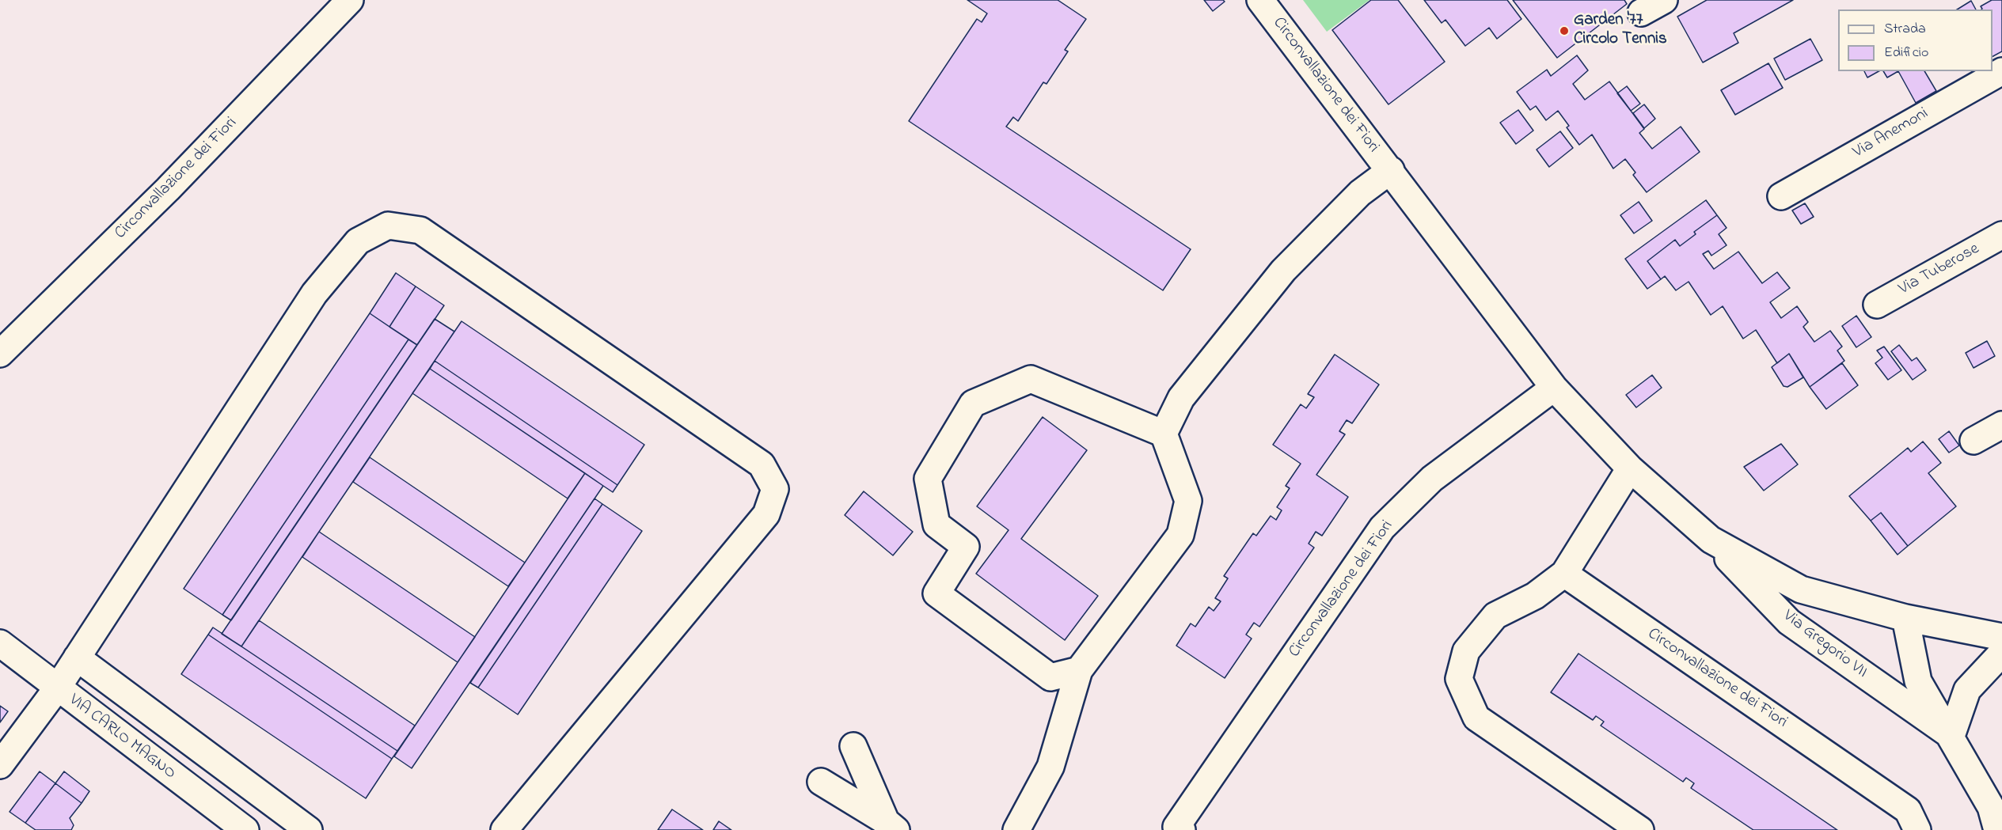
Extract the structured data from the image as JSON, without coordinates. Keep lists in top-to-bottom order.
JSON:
{
  "streets": {
    "street": [
      "Circonvallazione dei Fiori",
      "Via Anemoni",
      "Via Tuberose",
      "Via Gregorio VII",
      "VIA CARLO MAGNO"
    ]
  },
  "crossings": [
    ["Circonvallazione dei Fiori", "Via Gregorio VII"]
  ],
  "places": ["Garden '77 Circolo Tennis"],
  "legend": ["Strada", "Edificio"]
}
